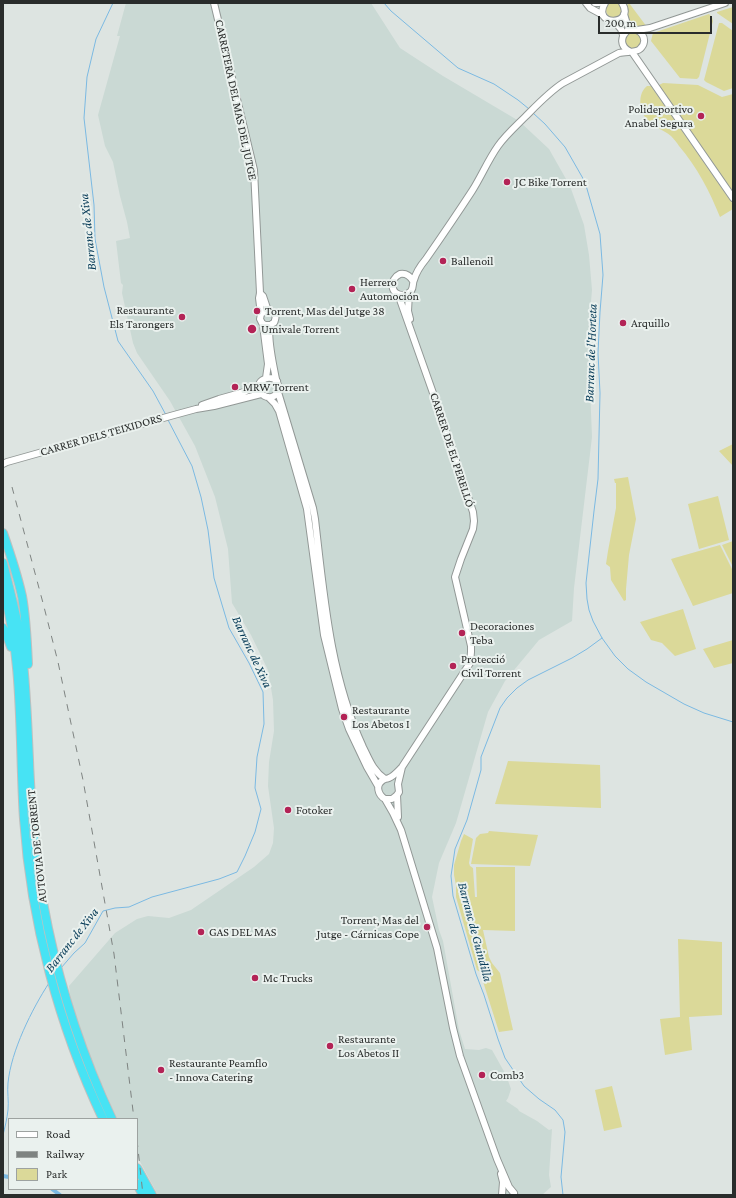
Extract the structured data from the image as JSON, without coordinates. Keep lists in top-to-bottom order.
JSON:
{
  "streets": {
    "highway": ["AUTOVIA DE TORRENT"],
    "street": ["CARRETERA DEL MAS DEL JUTGE", "CARRER DELS TEIXIDORS", "CARRER DE EL PERELLÓ"]
  },
  "water": ["Barranc de Xiva", "Barranc de l'Horteta", "Barranc de Guindilla"],
  "places": [
    "Polideportivo Anabel Segura",
    "JC Bike Torrent",
    "Ballenoil",
    "Herrero Automoción",
    "Torrent, Mas del Jutge 38",
    "Restaurante Els Tarongers",
    "Arquillo",
    "Umivale Torrent",
    "MRW Torrent",
    "Decoraciones Teba",
    "Protecció Civil Torrent",
    "Restaurante Los Abetos I",
    "Fotoker",
    "Torrent, Mas del Jutge - Cárnicas Cope",
    "GAS DEL MAS",
    "Mc Trucks",
    "Restaurante Los Abetos II",
    "Restaurante Peamflo - Innova Catering",
    "Comb3"
  ],
  "legend": ["Road", "Railway", "Park"],
  "scale_bar": "200 m"
}
